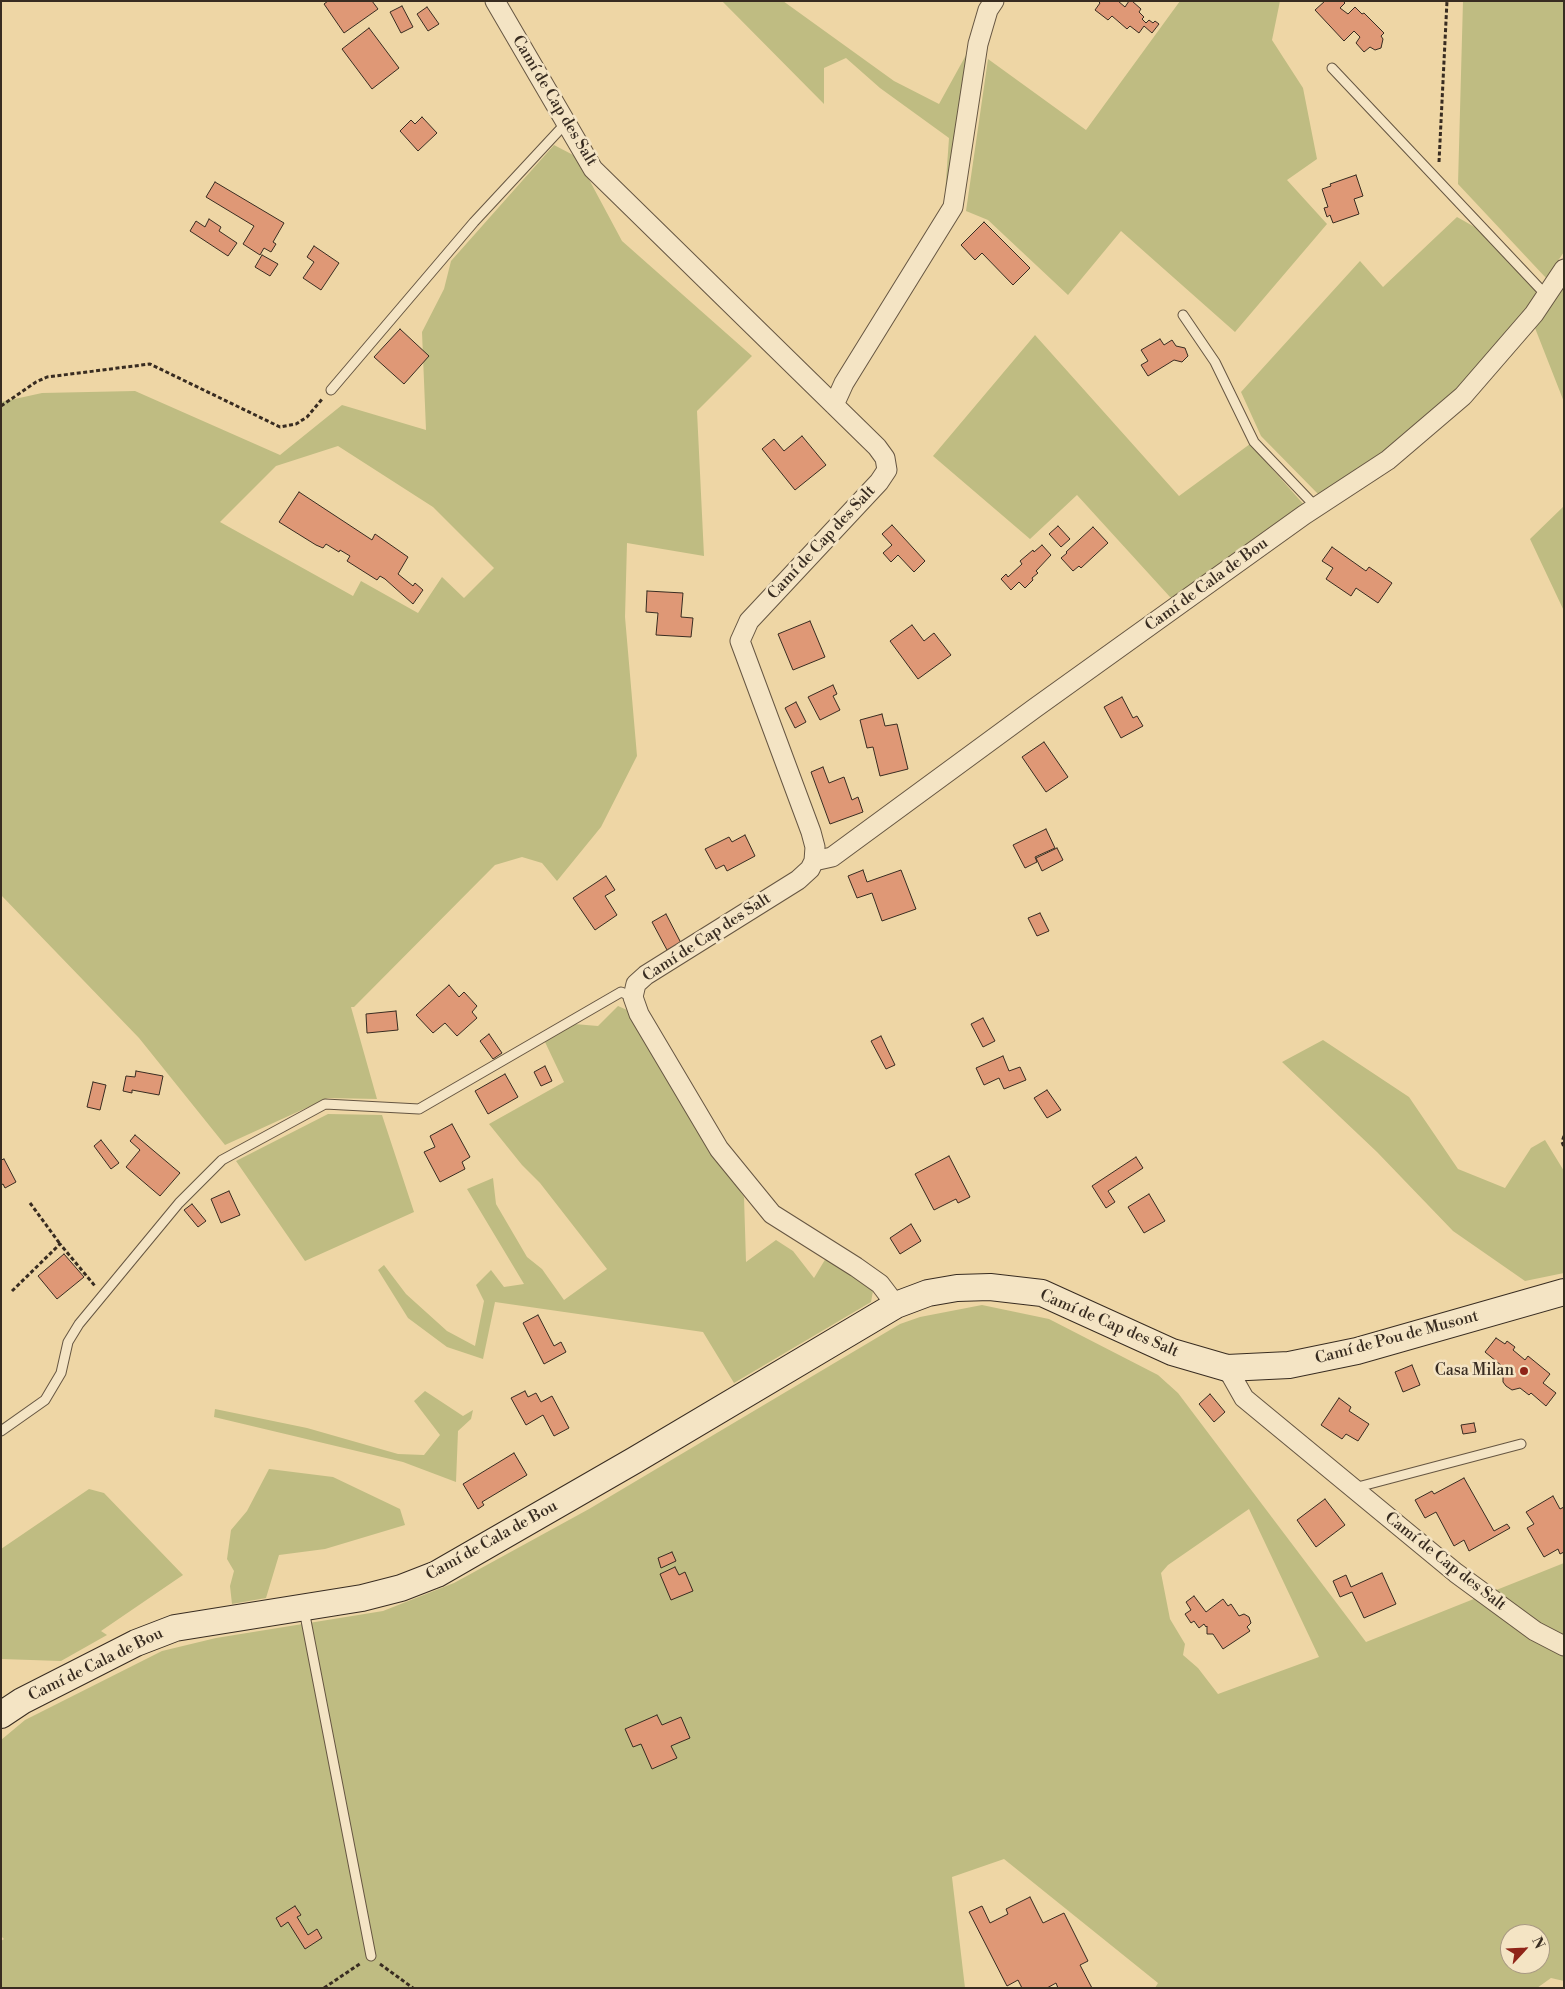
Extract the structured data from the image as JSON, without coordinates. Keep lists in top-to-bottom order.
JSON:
{
  "streets": {
    "street": ["Camí de Cap des Salt", "Camí de Cala de Bou", "Camí de Pou de Musont"]
  },
  "crossings": [
    ["Camí de Cap des Salt", "Camí de Cala de Bou"],
    ["Camí de Cap des Salt", "Camí de Pou de Musont"]
  ],
  "places": ["Casa Milan"],
  "north": "top right"
}
